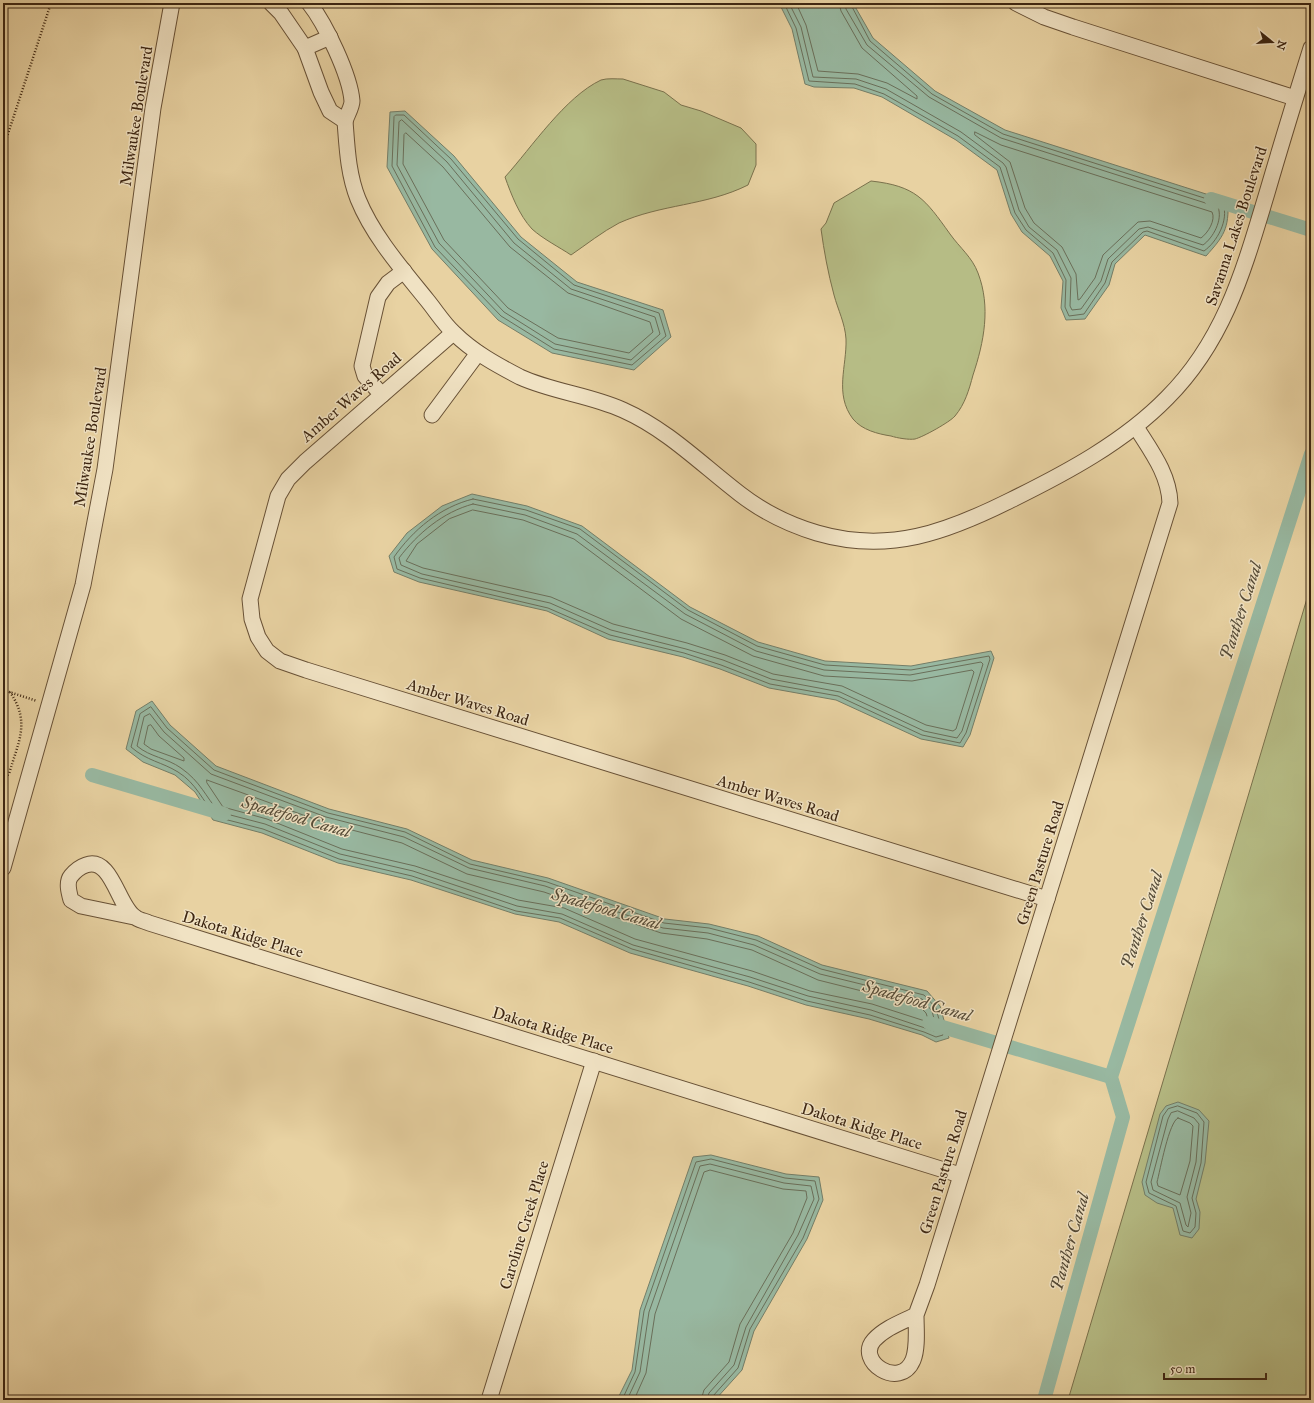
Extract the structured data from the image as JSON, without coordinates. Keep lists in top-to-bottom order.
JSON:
{
  "streets": {
    "street": [
      "Milwaukee Boulevard",
      "Savanna Lakes Boulevard",
      "Amber Waves Road",
      "Green Pasture Road",
      "Dakota Ridge Place",
      "Caroline Creek Place"
    ]
  },
  "crossings": [
    ["Savanna Lakes Boulevard", "Amber Waves Road"],
    ["Savanna Lakes Boulevard", "Green Pasture Road"],
    ["Amber Waves Road", "Green Pasture Road"],
    ["Green Pasture Road", "Dakota Ridge Place"],
    ["Dakota Ridge Place", "Caroline Creek Place"]
  ],
  "water": ["Panther Canal", "Spadefood Canal"],
  "scale_bar": "50 m",
  "north": "right"
}
